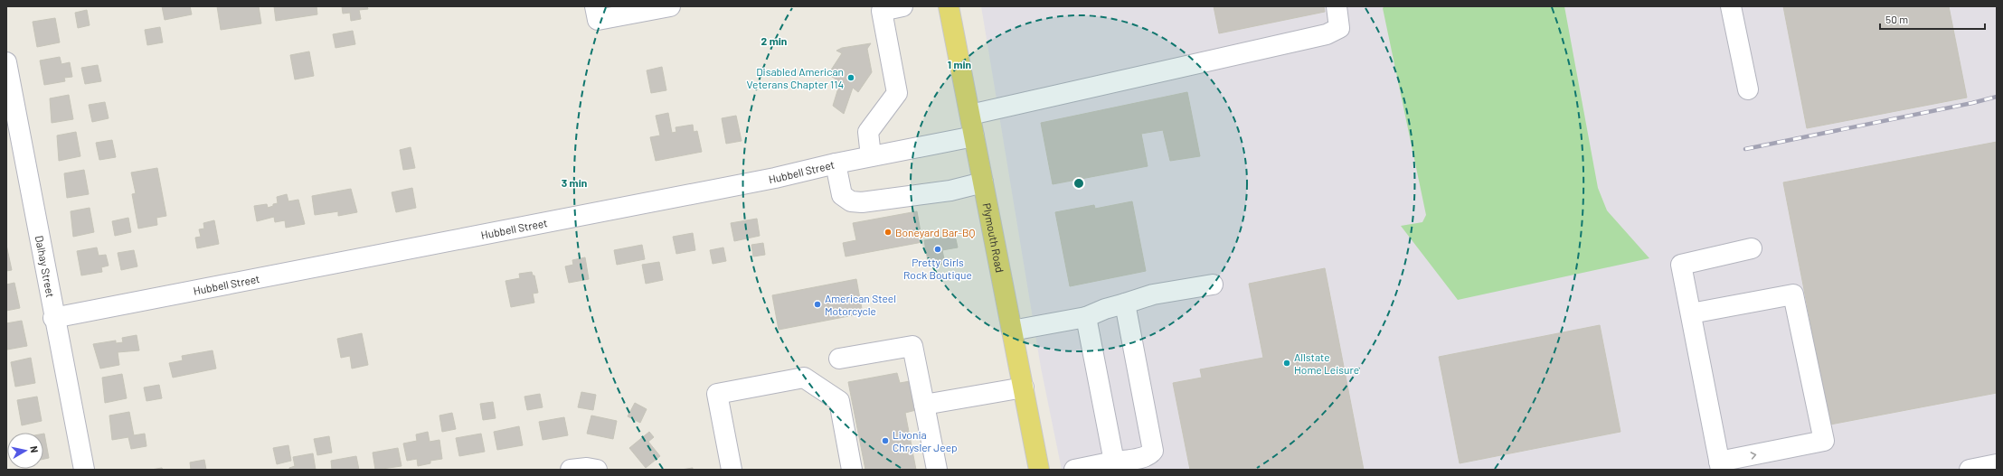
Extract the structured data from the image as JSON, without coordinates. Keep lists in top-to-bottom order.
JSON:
{
  "streets": {
    "main road": ["Plymouth Road"],
    "street": ["Hubbell Street", "Dalhay Street"]
  },
  "crossings": [
    ["Hubbell Street", "Plymouth Road"],
    ["Hubbell Street", "Dalhay Street"]
  ],
  "places": [
    "Disabled American Veterans Chapter 114",
    "Boneyard Bar-BQ",
    "Pretty Girls Rock Boutique",
    "American Steel Motorcycle",
    "Allstate Home Leisure",
    "Livonia Chrysler Jeep"
  ],
  "scale_bar": "50 m",
  "north": "right",
  "rings": ["2 min", "1 min", "3 min"]
}
